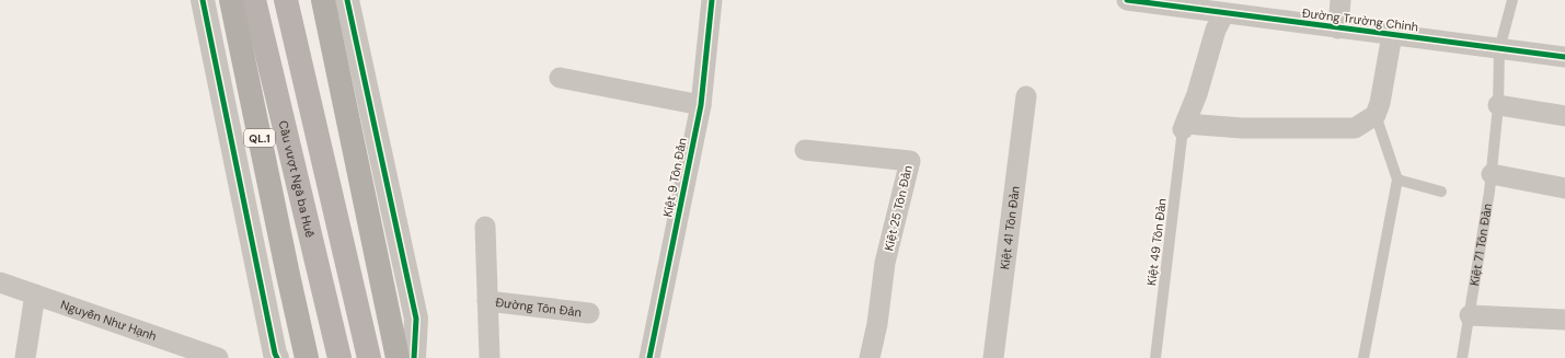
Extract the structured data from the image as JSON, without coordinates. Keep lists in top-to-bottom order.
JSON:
{
  "streets": {
    "highway": ["QL.1"],
    "main road": ["Cầu vượt Ngã ba Huế"],
    "street": [
      "Đường Trường Chinh",
      "Kiệt 9 Tôn Đản",
      "Kiệt 25 Tôn Đản",
      "Kiệt 41 Tôn Đản",
      "Đường Tôn Đản",
      "Nguyễn Như Hạnh"
    ],
    "lane": ["Kiệt 49 Tôn Đản", "Kiệt 71 Tôn Đản"]
  },
  "crossings": [
    ["Đường Trường Chinh", "Kiệt 71 Tôn Đản"]
  ]
}
